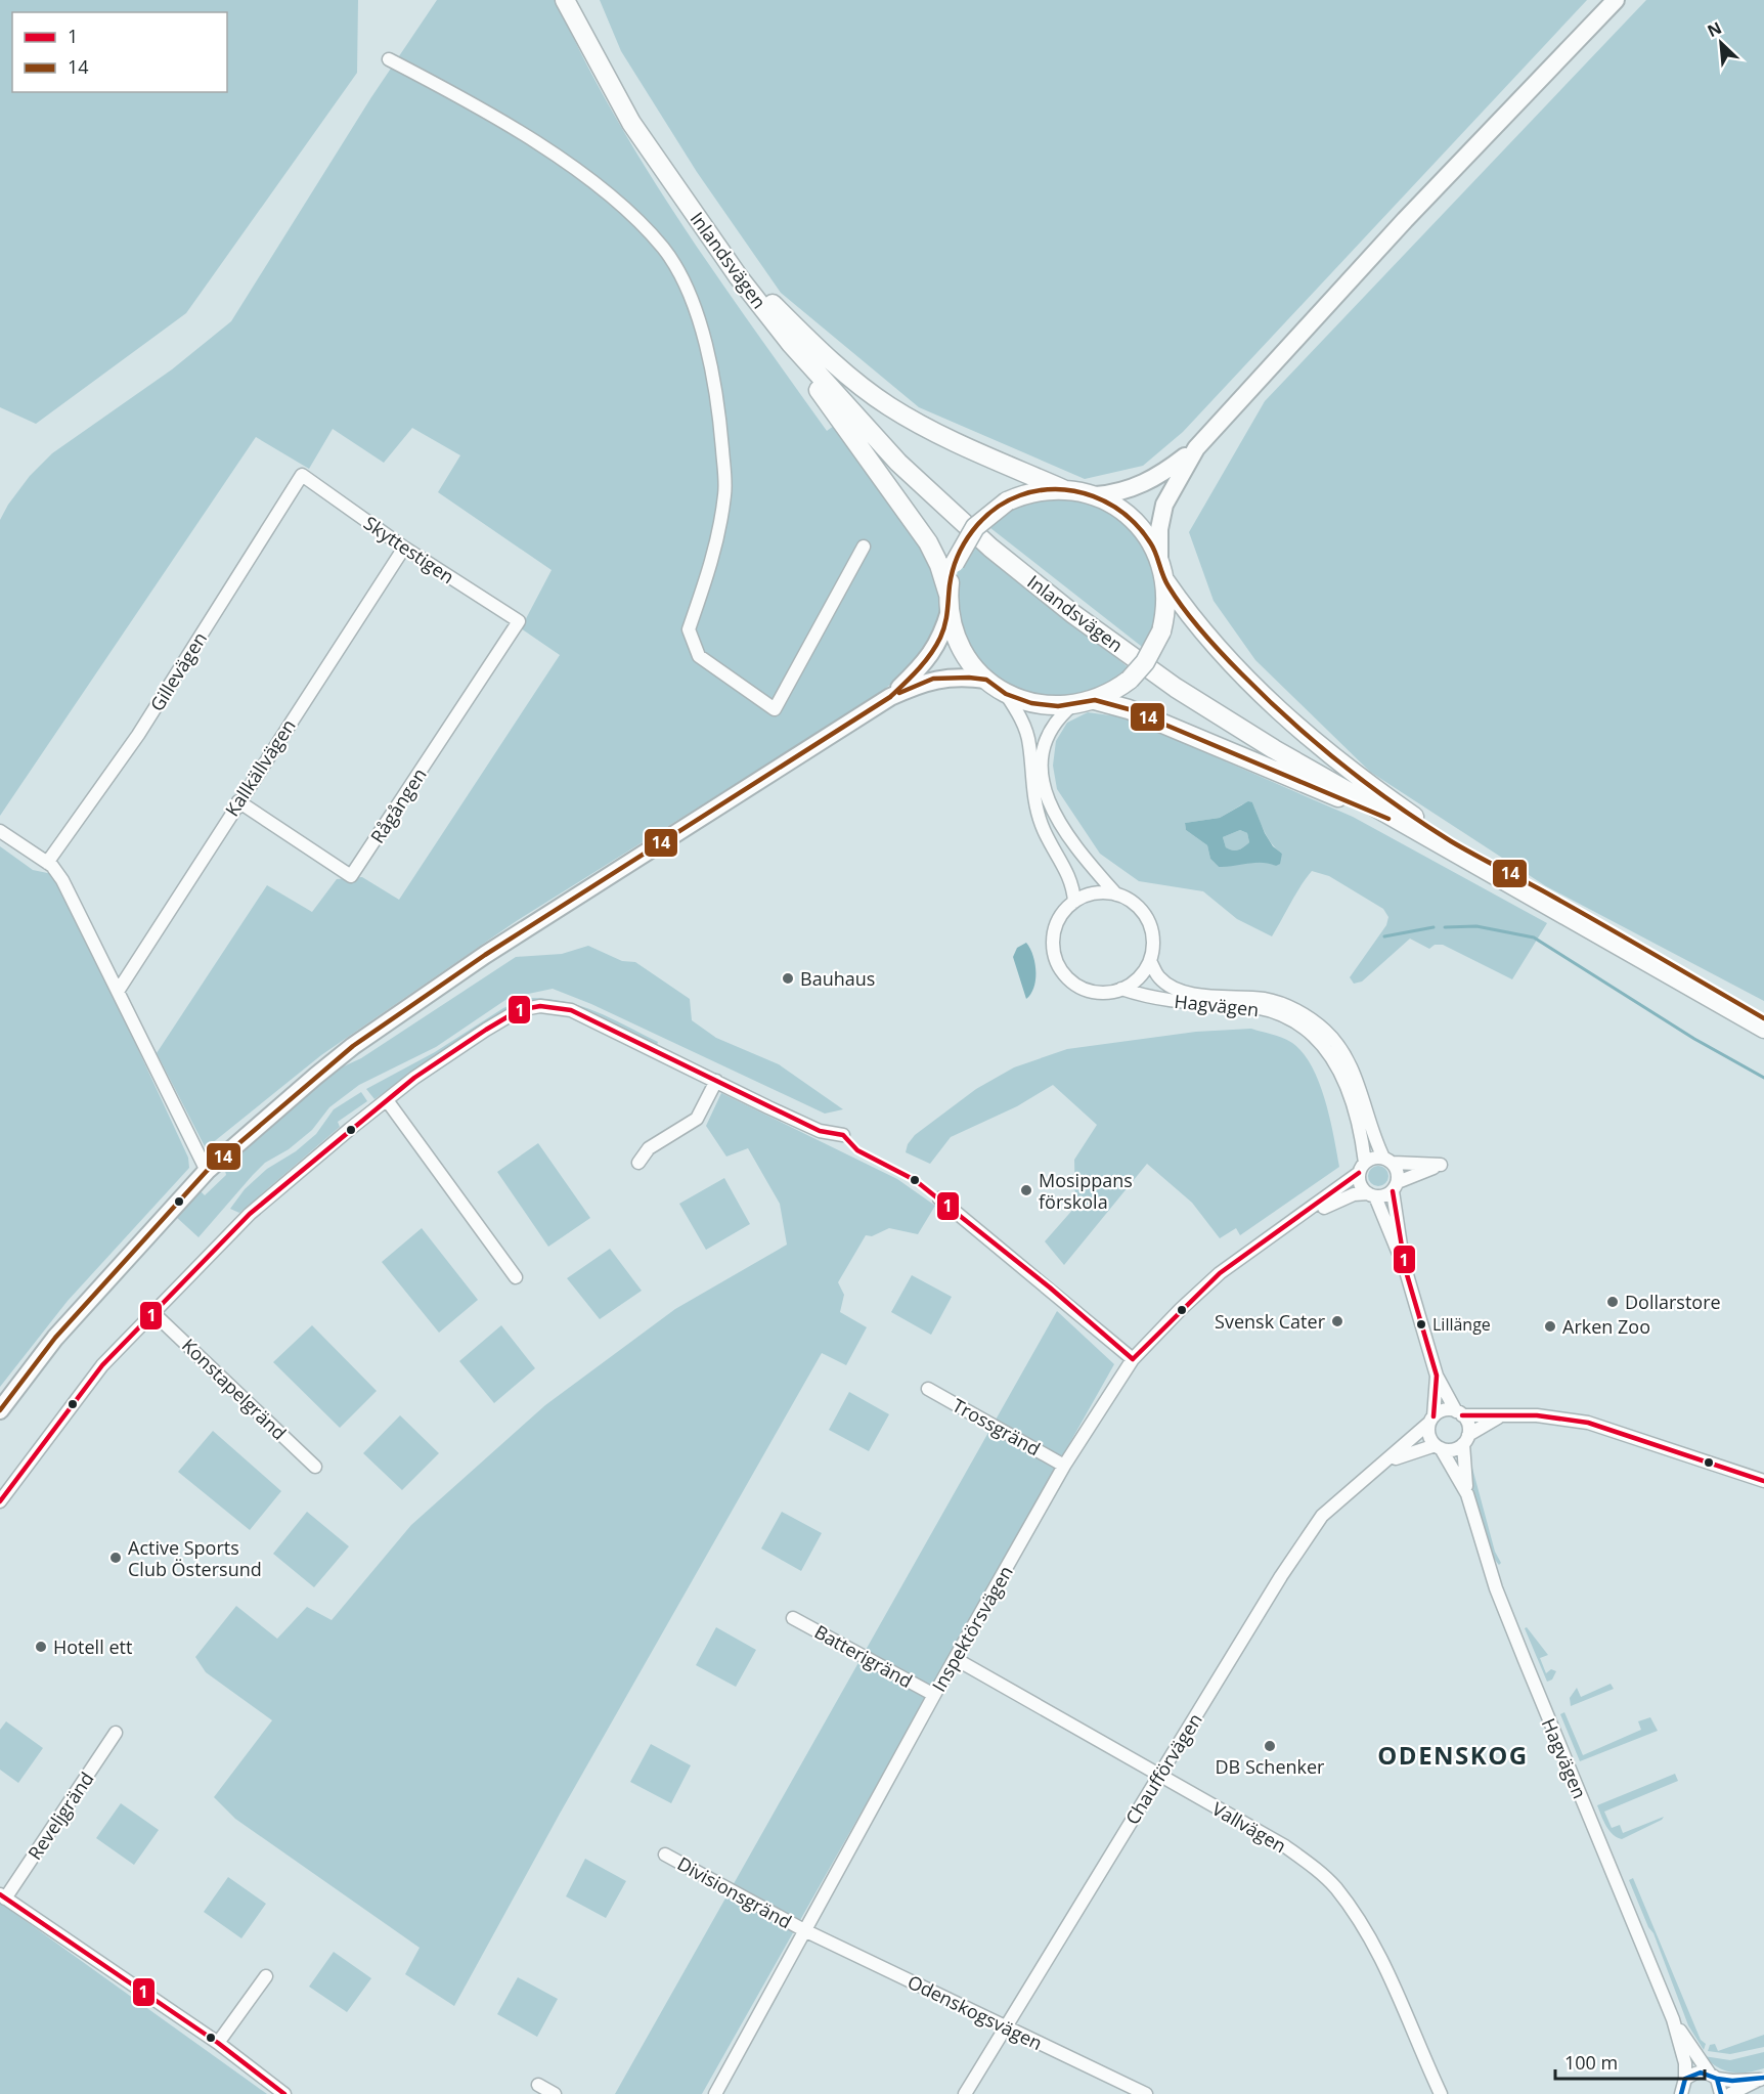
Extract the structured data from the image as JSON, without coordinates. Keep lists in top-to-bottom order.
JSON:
{
  "streets": {
    "highway": ["Inlandsvägen"],
    "street": [
      "Skyttestigen",
      "Gillevägen",
      "Kallkällvägen",
      "Rågången",
      "Hagvägen",
      "Konstapelgränd",
      "Trossgränd",
      "Inspektörsvägen",
      "Batterigränd",
      "Chaufförvägen",
      "Reveljgränd",
      "Vallvägen",
      "Divisionsgränd",
      "Odenskogsvägen"
    ]
  },
  "crossings": [
    ["Skyttestigen", "Gillevägen"],
    ["Skyttestigen", "Kallkällvägen"],
    ["Skyttestigen", "Rågången"],
    ["Kallkällvägen", "Rågången"],
    ["Hagvägen", "Inspektörsvägen"],
    ["Hagvägen", "Chaufförvägen"],
    ["Trossgränd", "Inspektörsvägen"],
    ["Inspektörsvägen", "Batterigränd"],
    ["Inspektörsvägen", "Vallvägen"],
    ["Inspektörsvägen", "Divisionsgränd"],
    ["Inspektörsvägen", "Odenskogsvägen"],
    ["Chaufförvägen", "Vallvägen"],
    ["Chaufförvägen", "Odenskogsvägen"],
    ["Divisionsgränd", "Odenskogsvägen"]
  ],
  "districts": ["ODENSKOG"],
  "places": [
    "Bauhaus",
    "Mosippans förskola",
    "Dollarstore",
    "Svensk Cater",
    "Lillänge",
    "Arken Zoo",
    "Active Sports Club Östersund",
    "Hotell ett",
    "DB Schenker"
  ],
  "lines": ["transit line 14", "transit line 1"],
  "legend": ["1", "14"],
  "scale_bar": "100 m",
  "north": "top left"
}
